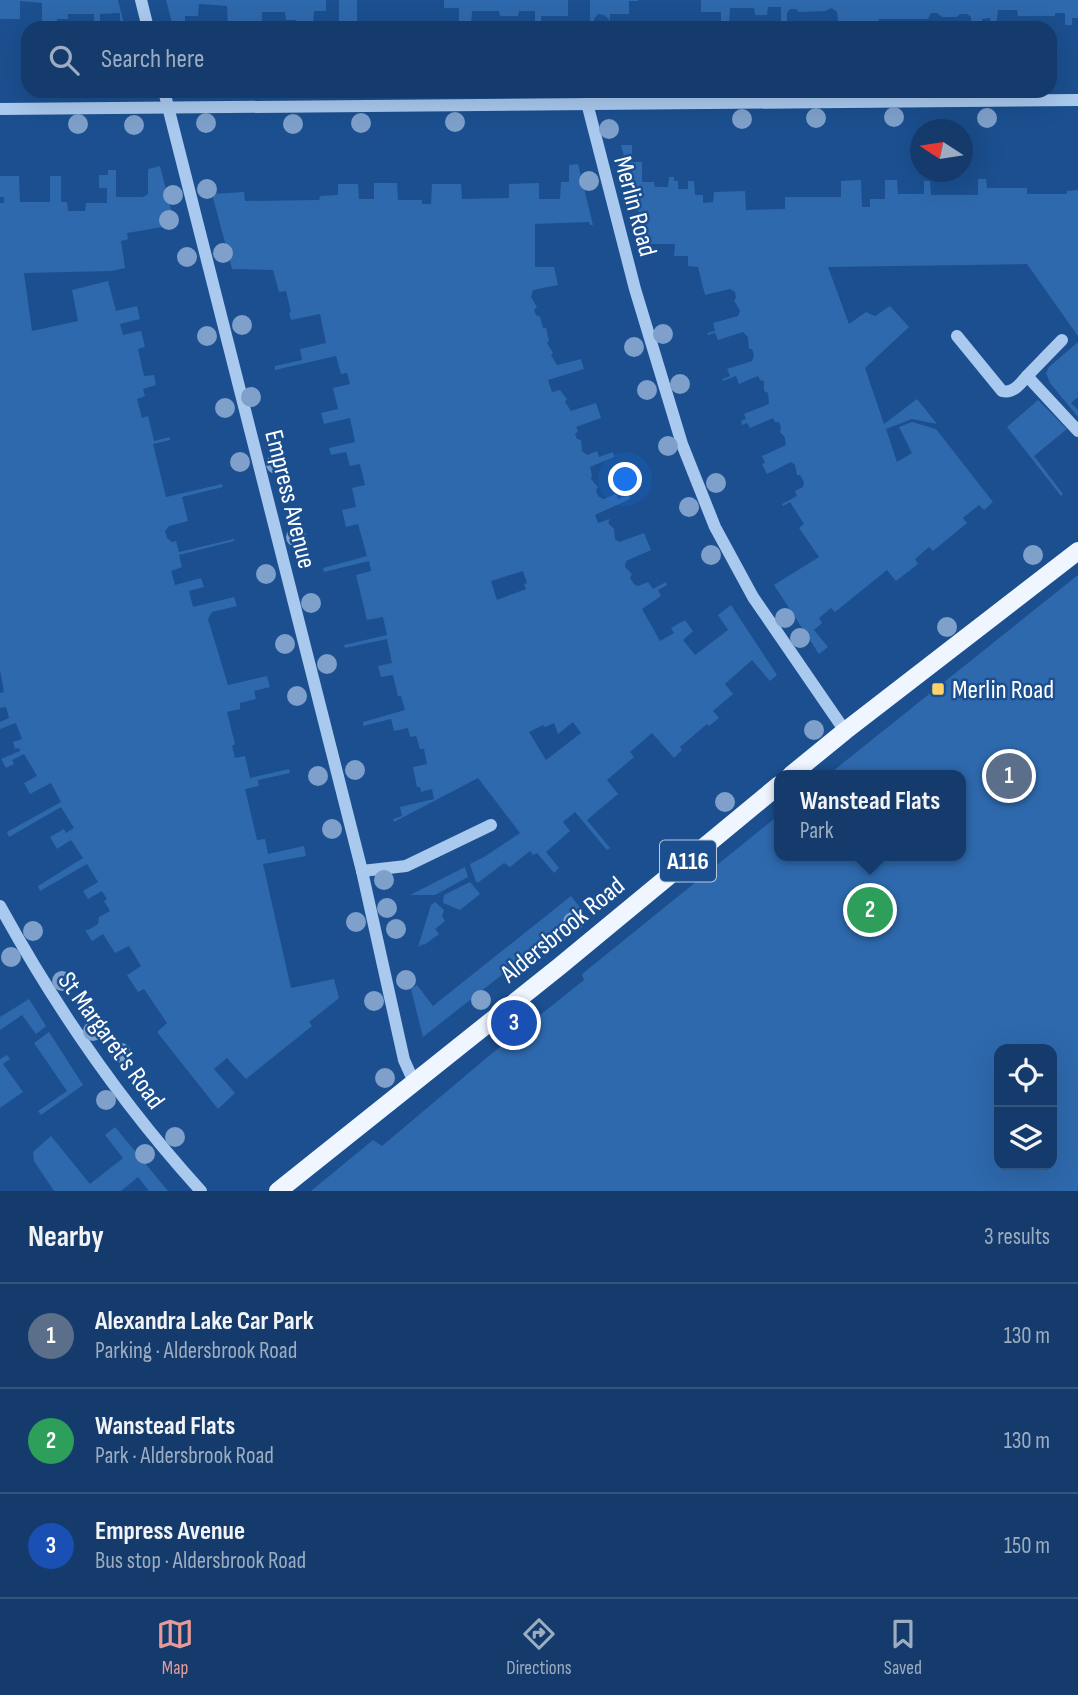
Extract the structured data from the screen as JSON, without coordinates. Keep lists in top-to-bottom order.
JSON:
{
  "streets": {
    "main road": ["A116", "Aldersbrook Road"],
    "street": ["Merlin Road", "Empress Avenue", "St Margaret's Road"]
  },
  "crossings": [
    ["Empress Avenue", "Aldersbrook Road"]
  ],
  "places": {
    "transit": ["Merlin Road"]
  },
  "north": "left",
  "page": {
    "search": "Search here",
    "pins": ["1", "2", "3"],
    "popup": ["Wanstead Flats", "Park"],
    "heading": ["Nearby", "3 results"],
    "list": [
      {
        "mark": "1",
        "name": "Alexandra Lake Car Park",
        "note": "Parking · Aldersbrook Road",
        "value": "130 m"
      },
      {
        "mark": "2",
        "name": "Wanstead Flats",
        "note": "Park · Aldersbrook Road",
        "value": "130 m"
      },
      {
        "mark": "3",
        "name": "Empress Avenue",
        "note": "Bus stop · Aldersbrook Road",
        "value": "150 m"
      }
    ],
    "nav": ["Map", "Directions", "Saved"]
  }
}
